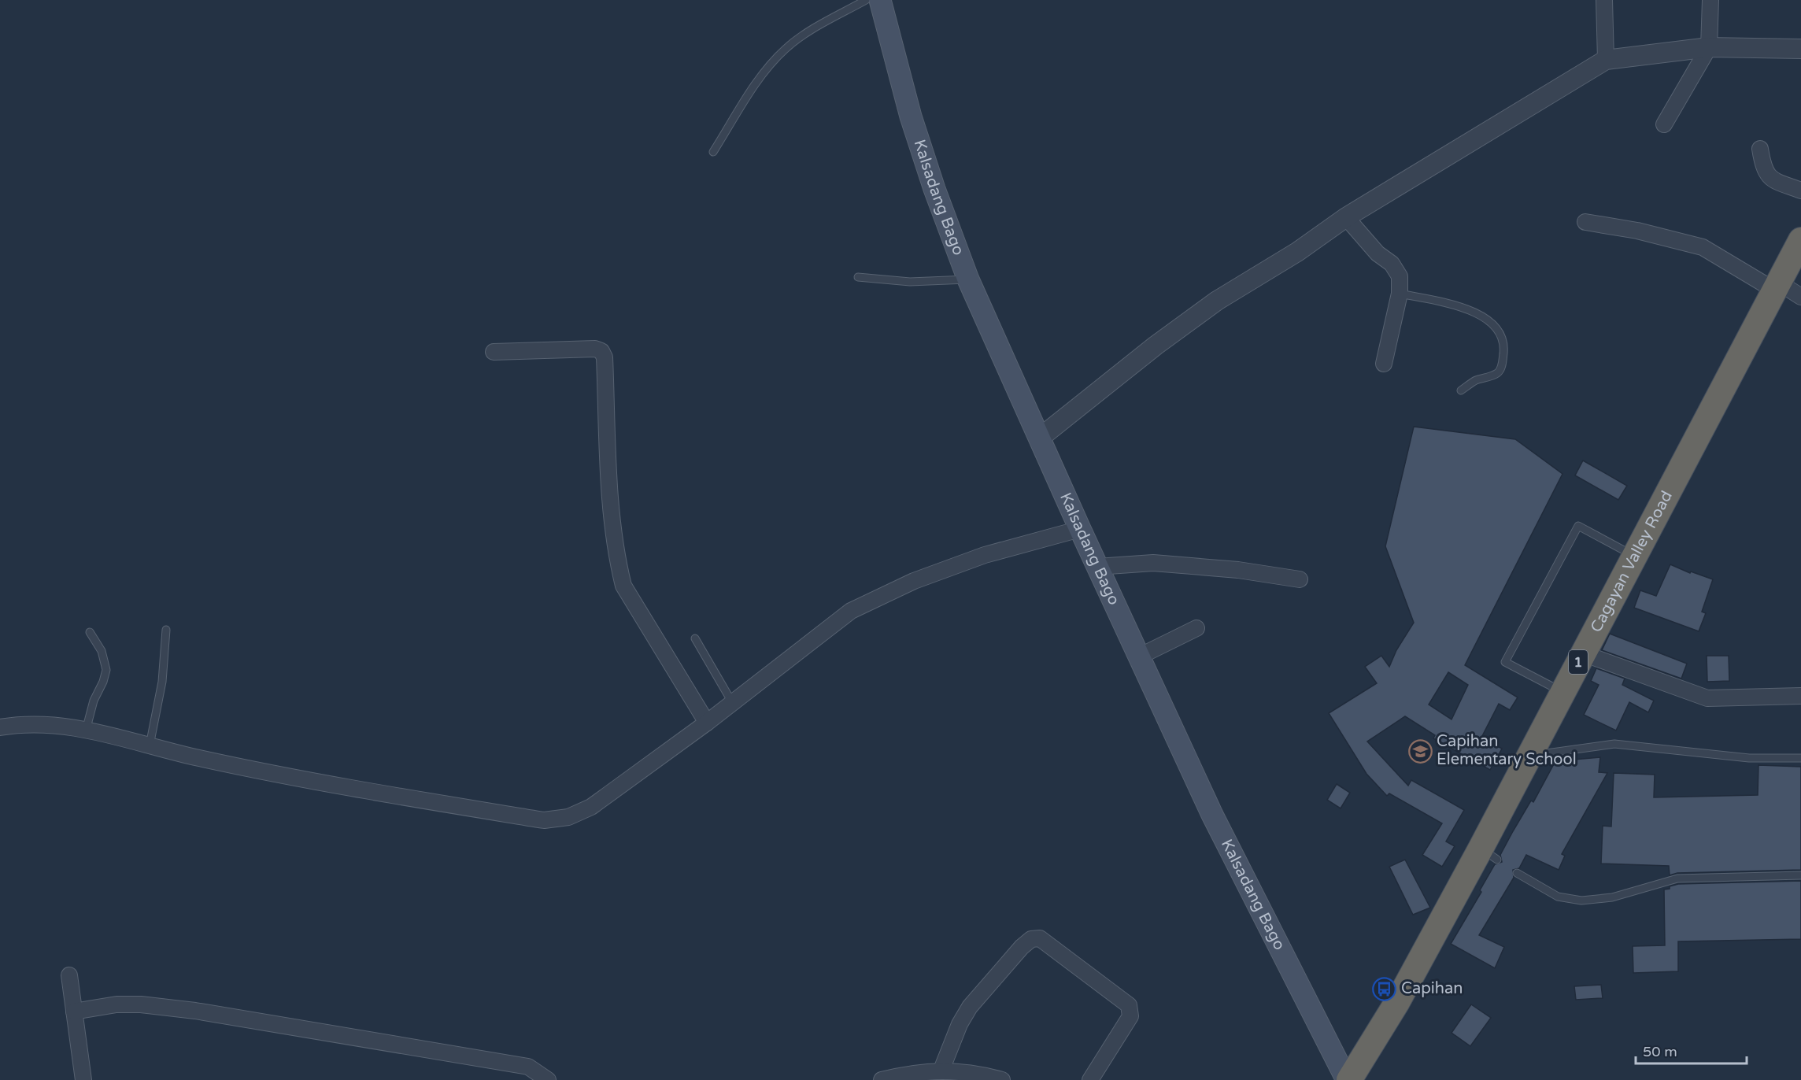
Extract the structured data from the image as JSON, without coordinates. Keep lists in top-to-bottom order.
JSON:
{
  "streets": {
    "highway": ["Cagayan Valley Road", "1"],
    "main road": ["Kalsadang Bago"]
  },
  "crossings": [
    ["Kalsadang Bago", "Cagayan Valley Road"]
  ],
  "places": {
    "school or university": ["Capihan Elementary School"],
    "bus stop": ["Capihan"]
  },
  "scale_bar": "50 m"
}
